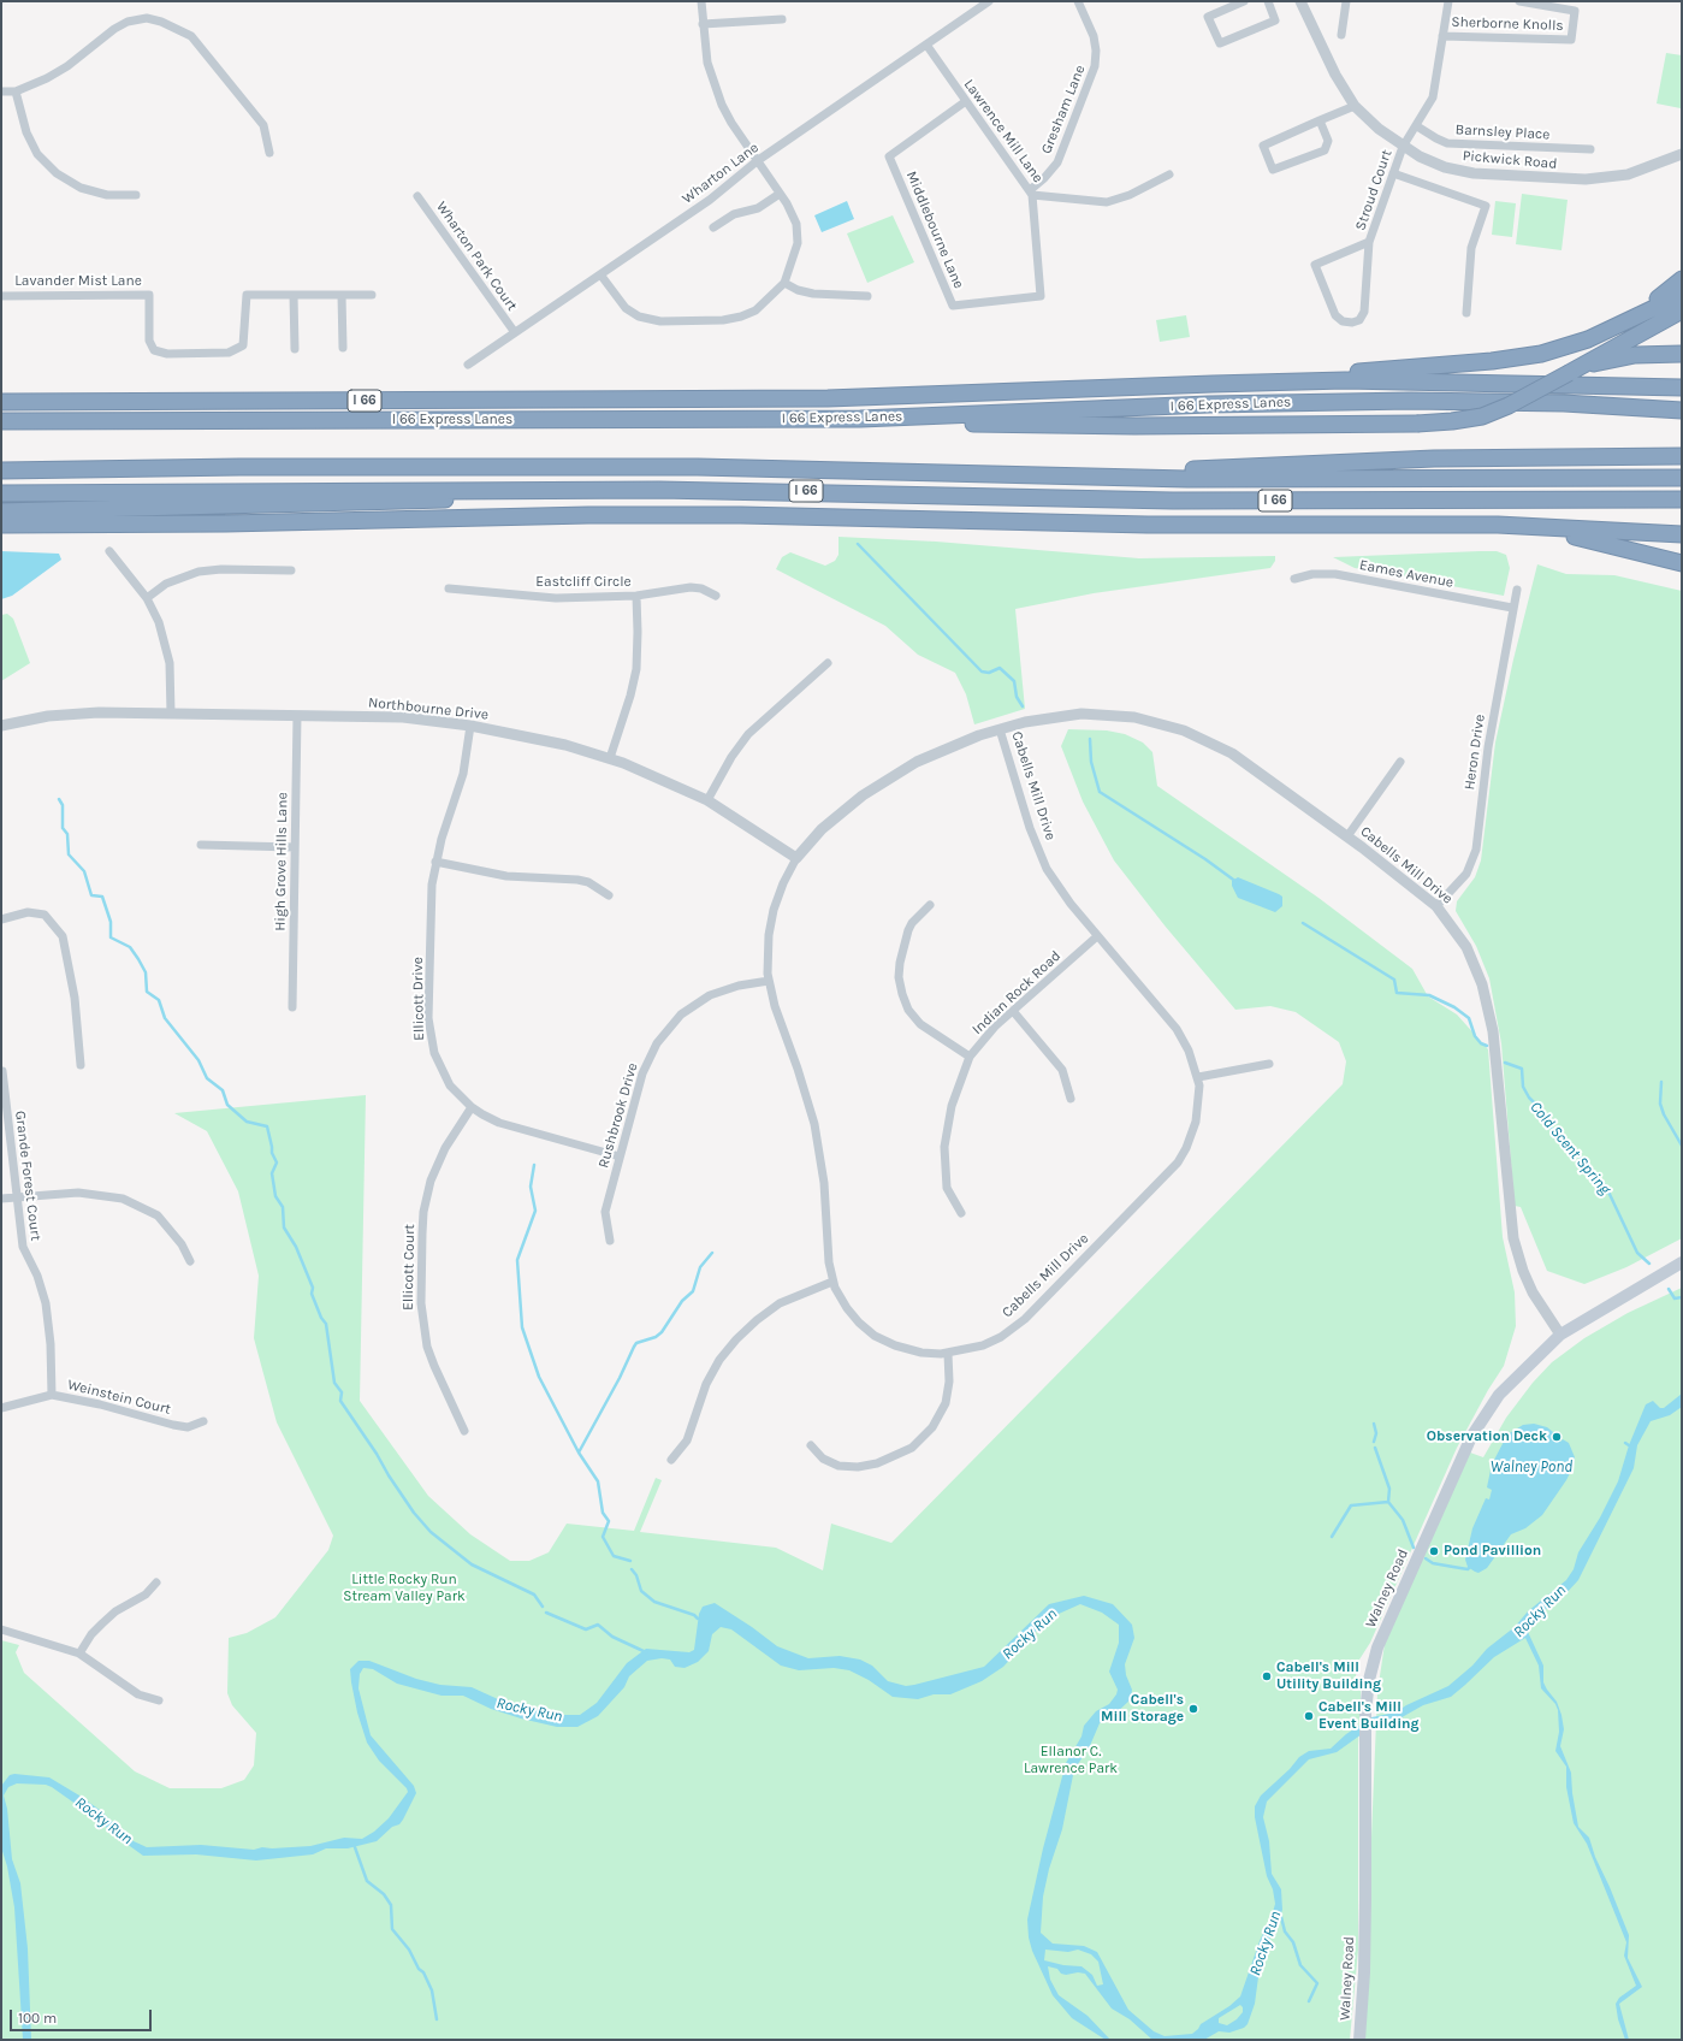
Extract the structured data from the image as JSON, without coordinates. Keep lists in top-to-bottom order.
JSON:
{
  "streets": {
    "highway": ["I 66", "I 66 Express Lanes"],
    "main road": ["Walney Road"],
    "street": [
      "Sherborne Knolls",
      "Gresham Lane",
      "Lawrence Mill Lane",
      "Barnsley Place",
      "Pickwick Road",
      "Wharton Lane",
      "Stroud Court",
      "Middlebourne Lane",
      "Wharton Park Court",
      "Lavander Mist Lane",
      "Eames Avenue",
      "Eastcliff Circle",
      "Northbourne Drive",
      "Heron Drive",
      "Cabells Mill Drive",
      "High Grove Hills Lane",
      "Indian Rock Road",
      "Ellicott Drive",
      "Rushbrook Drive",
      "Grande Forest Court",
      "Ellicott Court",
      "Weinstein Court"
    ]
  },
  "crossings": [
    ["Sherborne Knolls", "Barnsley Place"],
    ["Sherborne Knolls", "Pickwick Road"],
    ["Sherborne Knolls", "Stroud Court"],
    ["Gresham Lane", "Lawrence Mill Lane"],
    ["Gresham Lane", "Middlebourne Lane"],
    ["Lawrence Mill Lane", "Wharton Lane"],
    ["Lawrence Mill Lane", "Middlebourne Lane"],
    ["Pickwick Road", "Stroud Court"],
    ["Wharton Lane", "Wharton Park Court"],
    ["Eames Avenue", "Heron Drive"],
    ["Northbourne Drive", "Cabells Mill Drive"],
    ["Northbourne Drive", "High Grove Hills Lane"],
    ["Northbourne Drive", "Ellicott Drive"],
    ["Heron Drive", "Cabells Mill Drive"],
    ["Cabells Mill Drive", "Indian Rock Road"],
    ["Cabells Mill Drive", "Rushbrook Drive"],
    ["Cabells Mill Drive", "Walney Road"],
    ["Ellicott Drive", "Rushbrook Drive"],
    ["Ellicott Drive", "Ellicott Court"],
    ["Grande Forest Court", "Weinstein Court"]
  ],
  "water": ["Cold Scent Spring", "Walney Pond", "Rocky Run"],
  "parks": ["Little Rocky Run Stream Valley Park", "Ellanor C. Lawrence Park"],
  "places": [
    "Observation Deck",
    "Pond Pavillion",
    "Cabell's Mill Utility Building",
    "Cabell's Mill Storage",
    "Cabell's Mill Event Building"
  ],
  "scale_bar": "100 m"
}
